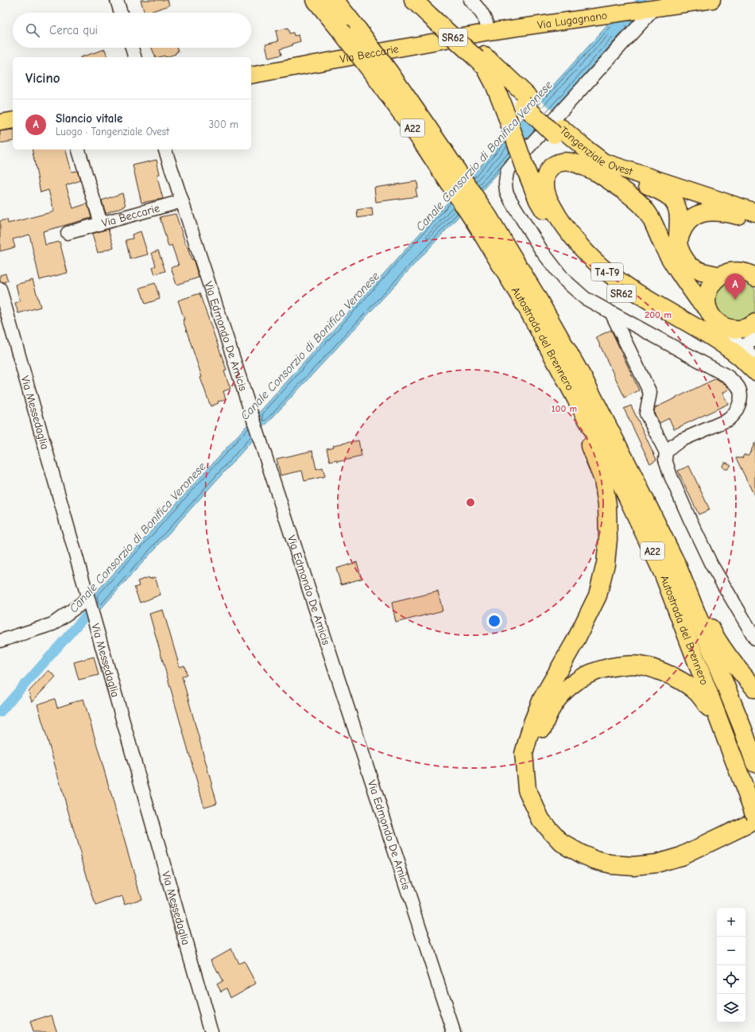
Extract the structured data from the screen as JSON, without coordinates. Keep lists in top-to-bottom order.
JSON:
{
  "streets": {
    "highway": [
      "SR62",
      "A22",
      "Tangenziale Ovest",
      "T4-T9",
      "Autostrada del Brennero"
    ],
    "main road": ["Via Lugagnano", "Via Beccarie"],
    "street": ["Via Edmondo De Amicis", "Via Messedaglia"]
  },
  "crossings": [
    ["Via Lugagnano", "Via Beccarie"],
    ["Via Beccarie", "Via Edmondo De Amicis"],
    ["Tangenziale Ovest", "T4-T9"]
  ],
  "water": ["Canale Consorzio di Bonifica Veronese"],
  "page": {
    "search": "Cerca qui",
    "heading": "Vicino",
    "list": [
      {
        "mark": "A",
        "name": "Slancio vitale",
        "note": "Luogo · Tangenziale Ovest",
        "value": "300 m"
      }
    ],
    "pins": "A",
    "map_buttons": ["+", "−"]
  },
  "rings": ["200 m", "100 m"]
}
